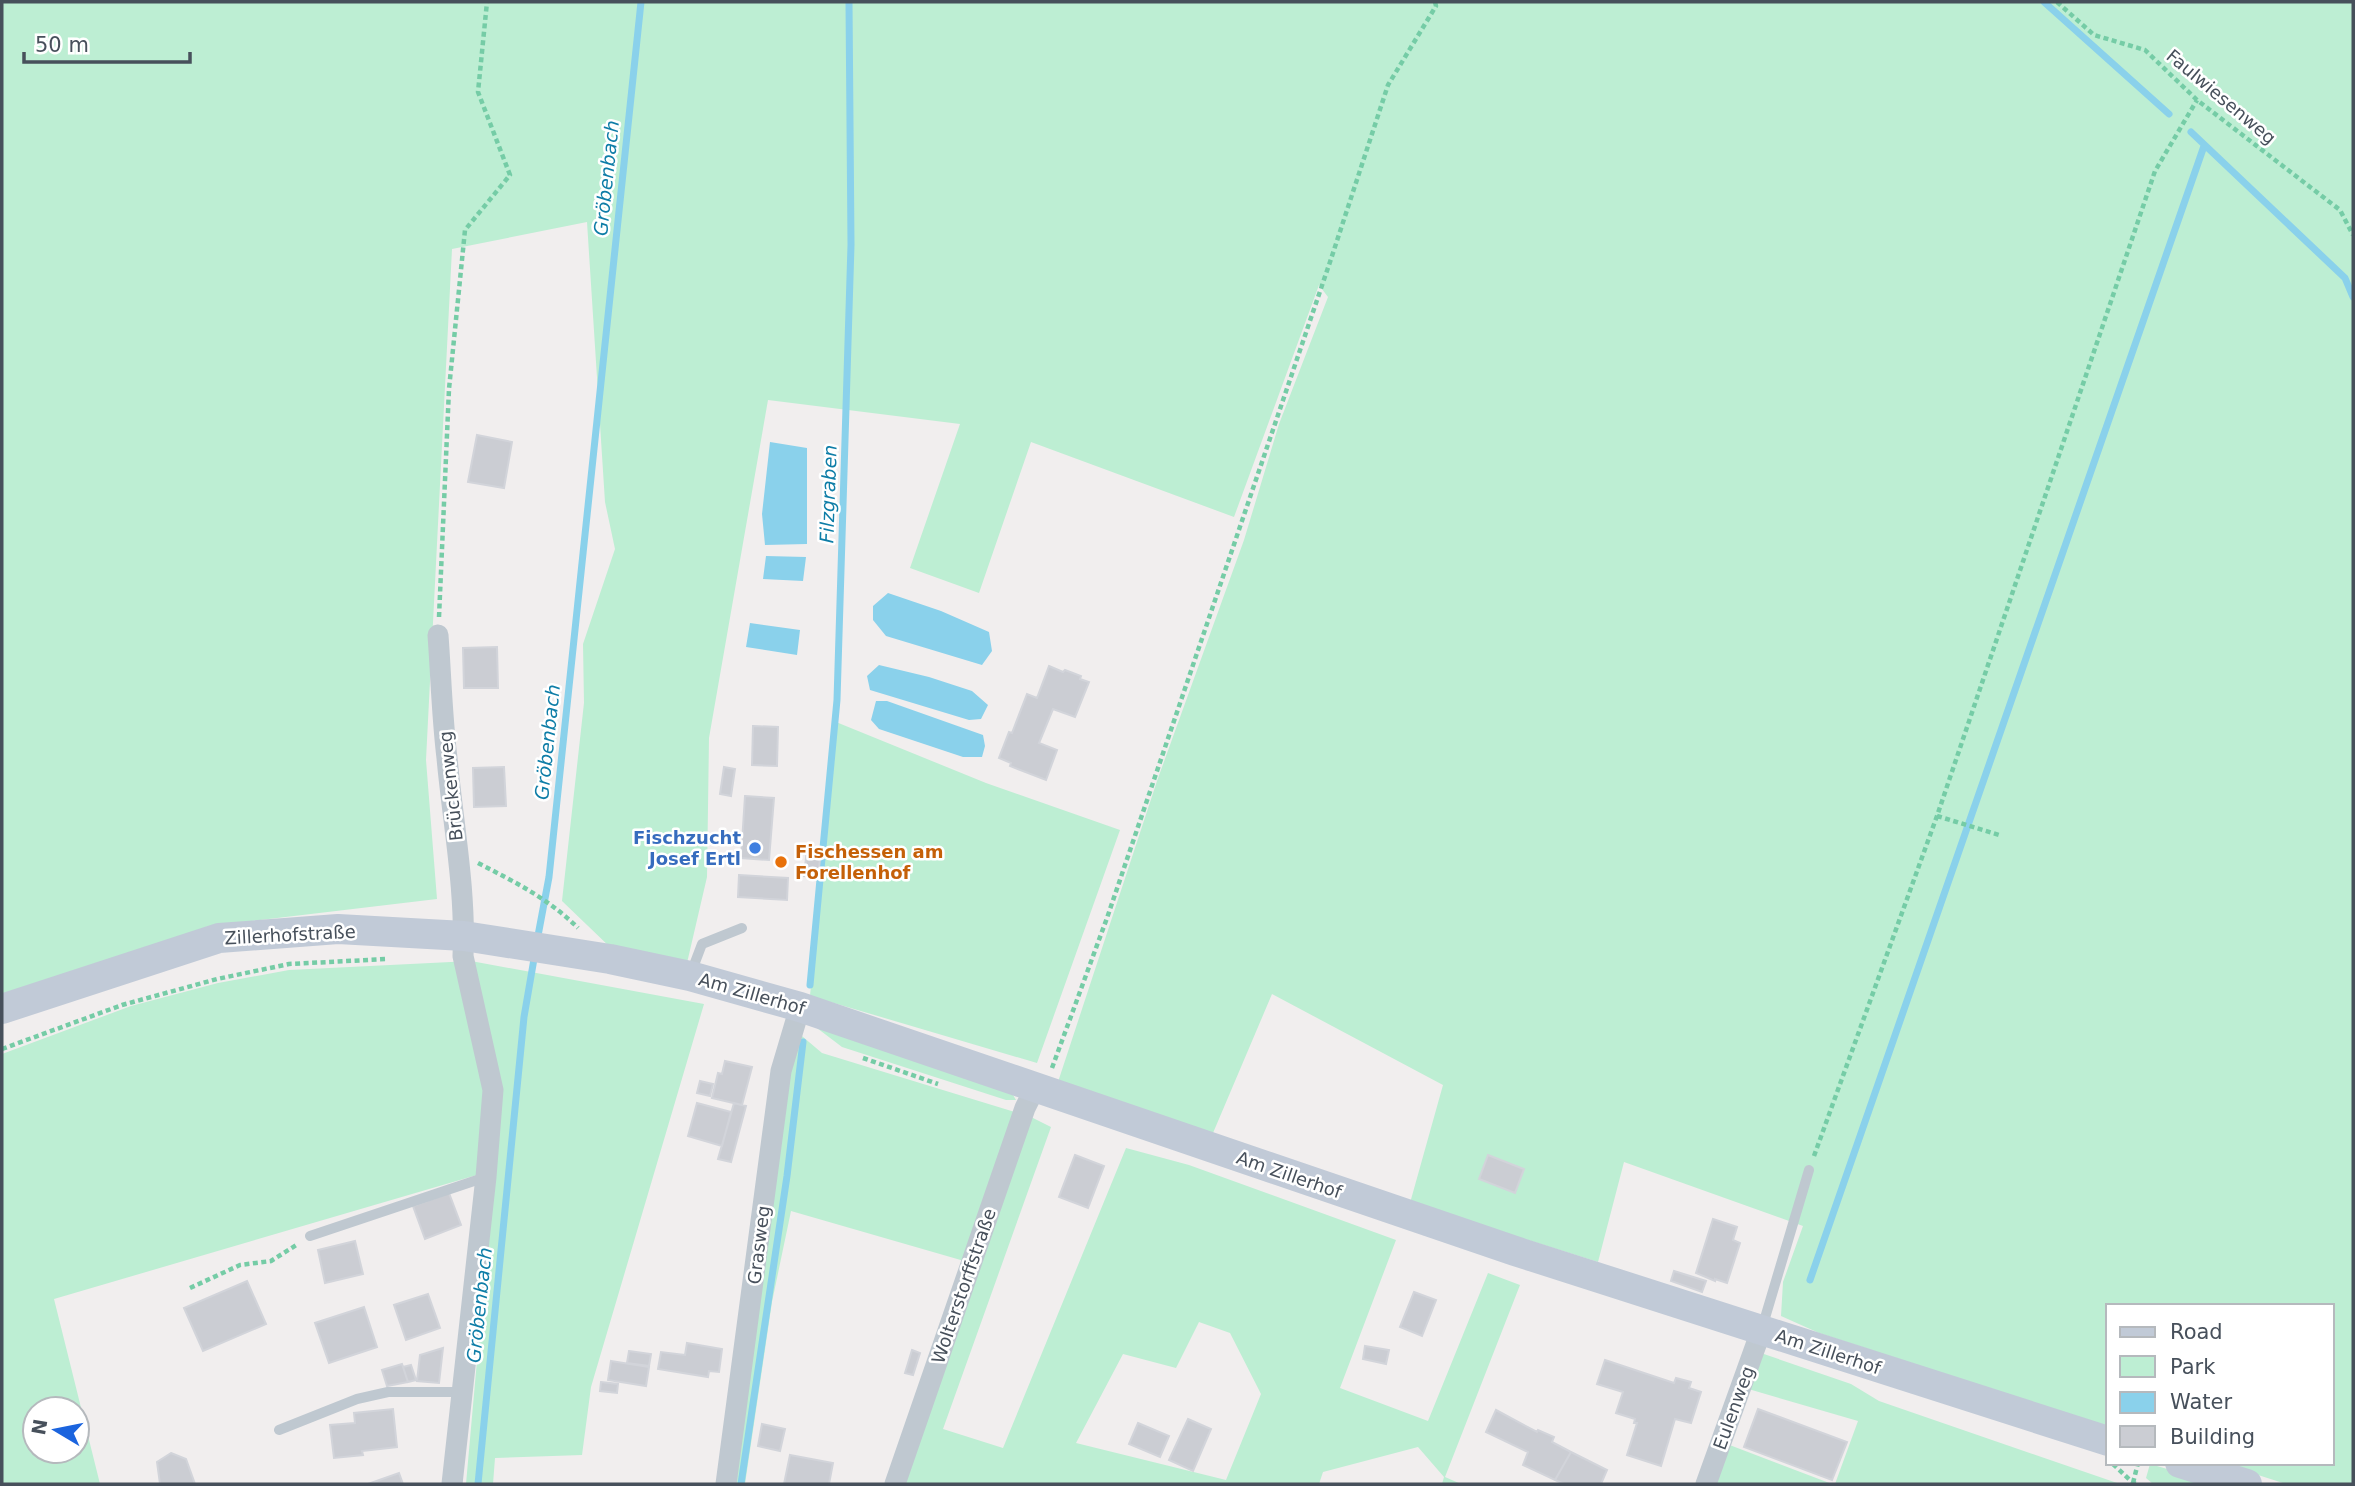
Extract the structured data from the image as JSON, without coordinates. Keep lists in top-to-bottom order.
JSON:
{
  "streets": {
    "street": [
      "Brückenweg",
      "Zillerhofstraße",
      "Am Zillerhof",
      "Grasweg",
      "Wolterstorffstraße",
      "Eulenweg"
    ],
    "path": ["Faulwiesenweg"]
  },
  "crossings": [
    ["Brückenweg", "Zillerhofstraße"],
    ["Brückenweg", "Am Zillerhof"],
    ["Zillerhofstraße", "Am Zillerhof"],
    ["Am Zillerhof", "Grasweg"],
    ["Am Zillerhof", "Wolterstorffstraße"],
    ["Am Zillerhof", "Eulenweg"]
  ],
  "water": ["Gröbenbach", "Filzgraben"],
  "places": ["Fischzucht Josef Ertl", "Fischessen am Forellenhof"],
  "legend": [
    "Road",
    "Park",
    "Water",
    "Building"
  ],
  "scale_bar": "50 m",
  "north": "left"
}
